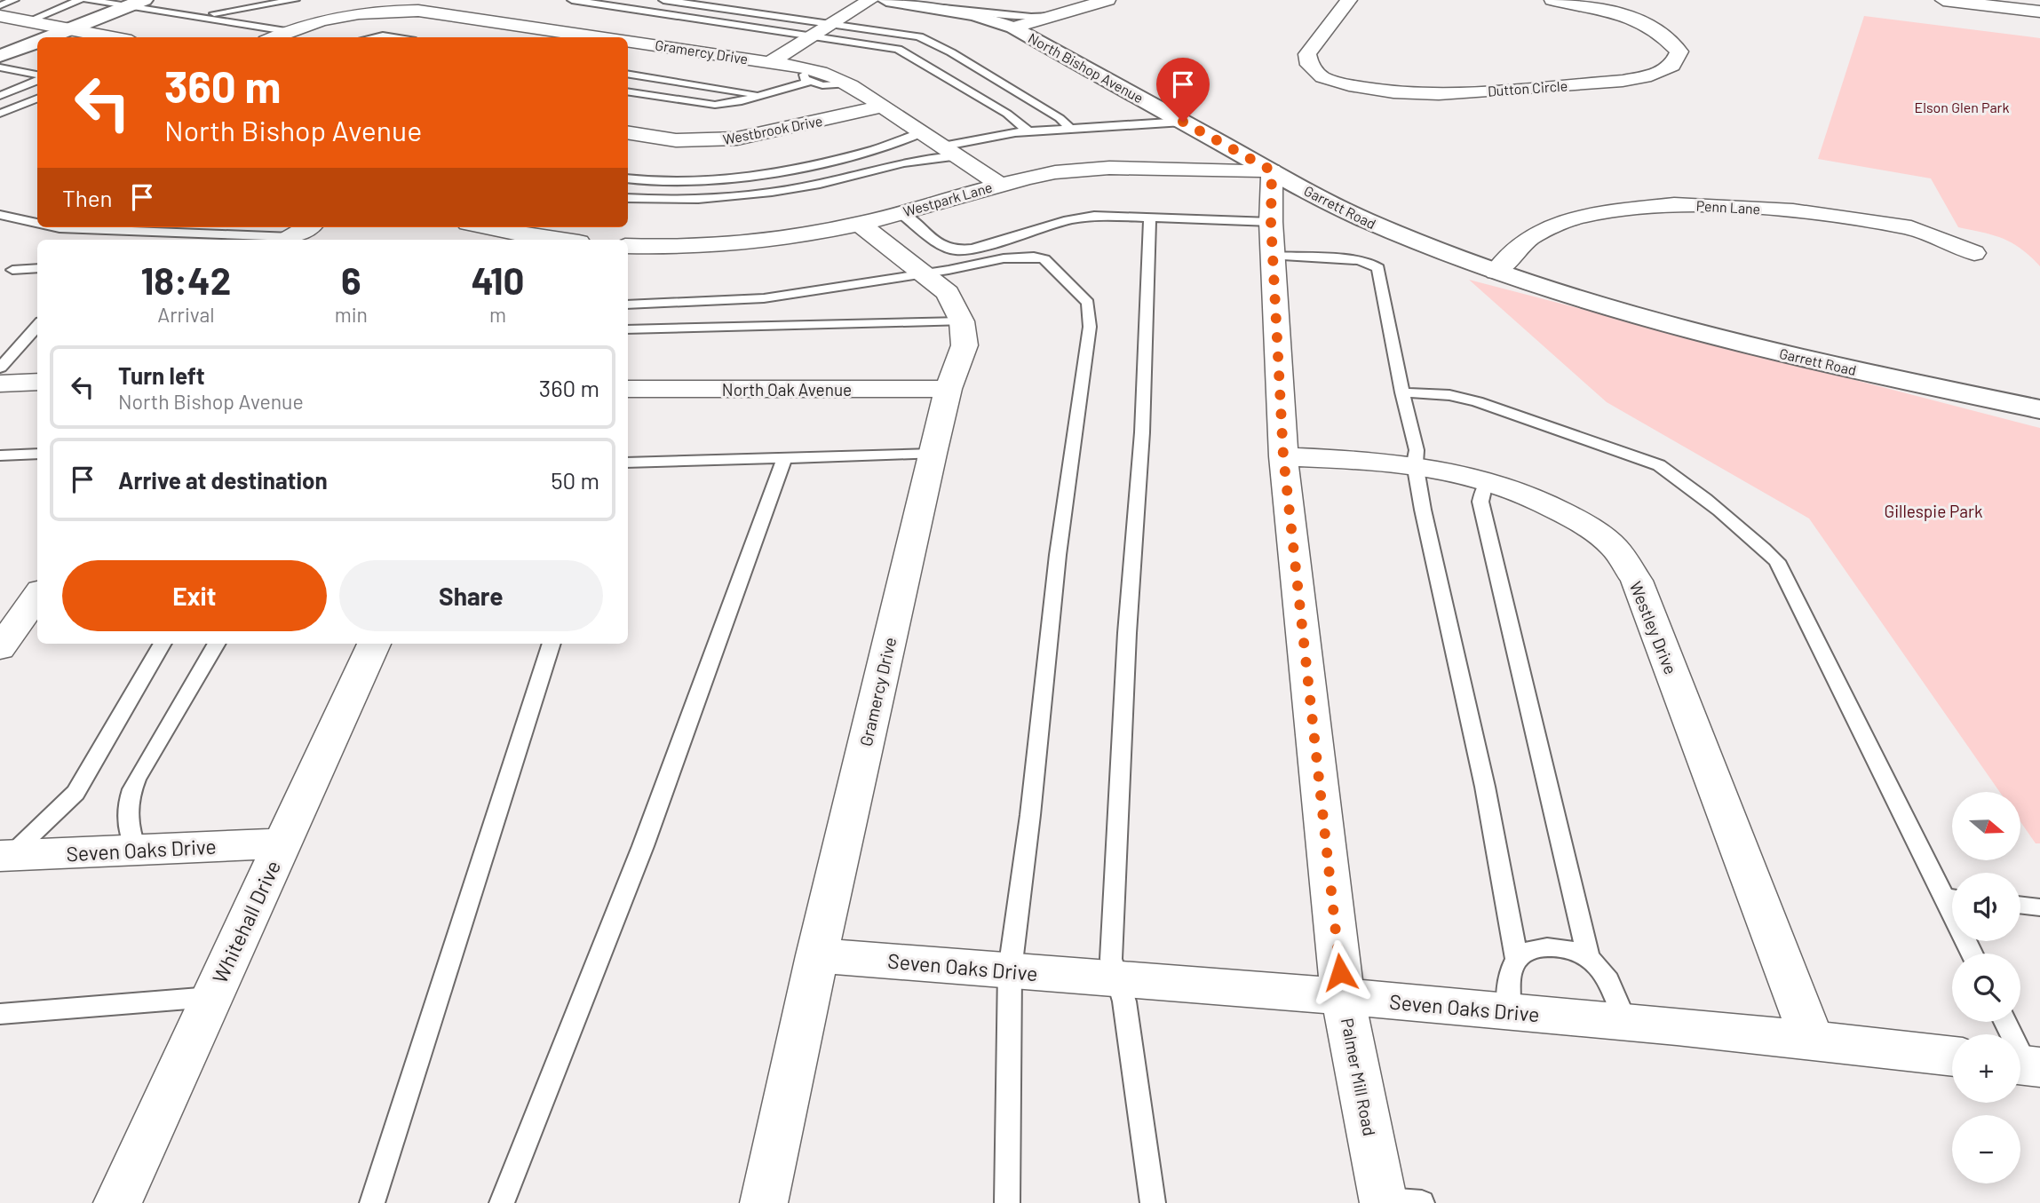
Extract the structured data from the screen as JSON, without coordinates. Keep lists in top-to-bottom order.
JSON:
{
  "streets": {
    "main road": ["North Bishop Avenue", "Garrett Road"],
    "street": [
      "Gramercy Drive",
      "Dutton Circle",
      "Westbrook Drive",
      "Westpark Lane",
      "Penn Lane",
      "North Oak Avenue",
      "Westley Drive",
      "Seven Oaks Drive",
      "Whitehall Drive",
      "Palmer Mill Road"
    ]
  },
  "crossings": [
    ["Gramercy Drive", "Westbrook Drive"],
    ["Gramercy Drive", "Westpark Lane"],
    ["Gramercy Drive", "North Oak Avenue"],
    ["Gramercy Drive", "Seven Oaks Drive"],
    ["North Bishop Avenue", "Westpark Lane"],
    ["North Bishop Avenue", "Garrett Road"],
    ["North Bishop Avenue", "Palmer Mill Road"],
    ["Westpark Lane", "Garrett Road"],
    ["Westpark Lane", "Palmer Mill Road"],
    ["Garrett Road", "Penn Lane"],
    ["Garrett Road", "Palmer Mill Road"],
    ["Westley Drive", "Seven Oaks Drive"],
    ["Westley Drive", "Palmer Mill Road"],
    ["Seven Oaks Drive", "Whitehall Drive"],
    ["Seven Oaks Drive", "Palmer Mill Road"]
  ],
  "parks": ["Elson Glen Park", "Gillespie Park"],
  "north": "right",
  "page": {
    "turn": ["360 m", "North Bishop Avenue"],
    "then": "Then",
    "eta": [
      "18:42",
      "Arrival",
      "6",
      "min",
      "410",
      "m"
    ],
    "list": [
      {
        "name": "Turn left",
        "note": "North Bishop Avenue",
        "value": "360 m"
      },
      {
        "name": "Arrive at destination",
        "value": "50 m"
      }
    ],
    "buttons": ["Exit", "Share"],
    "map_buttons": ["+", "−"]
  }
}
